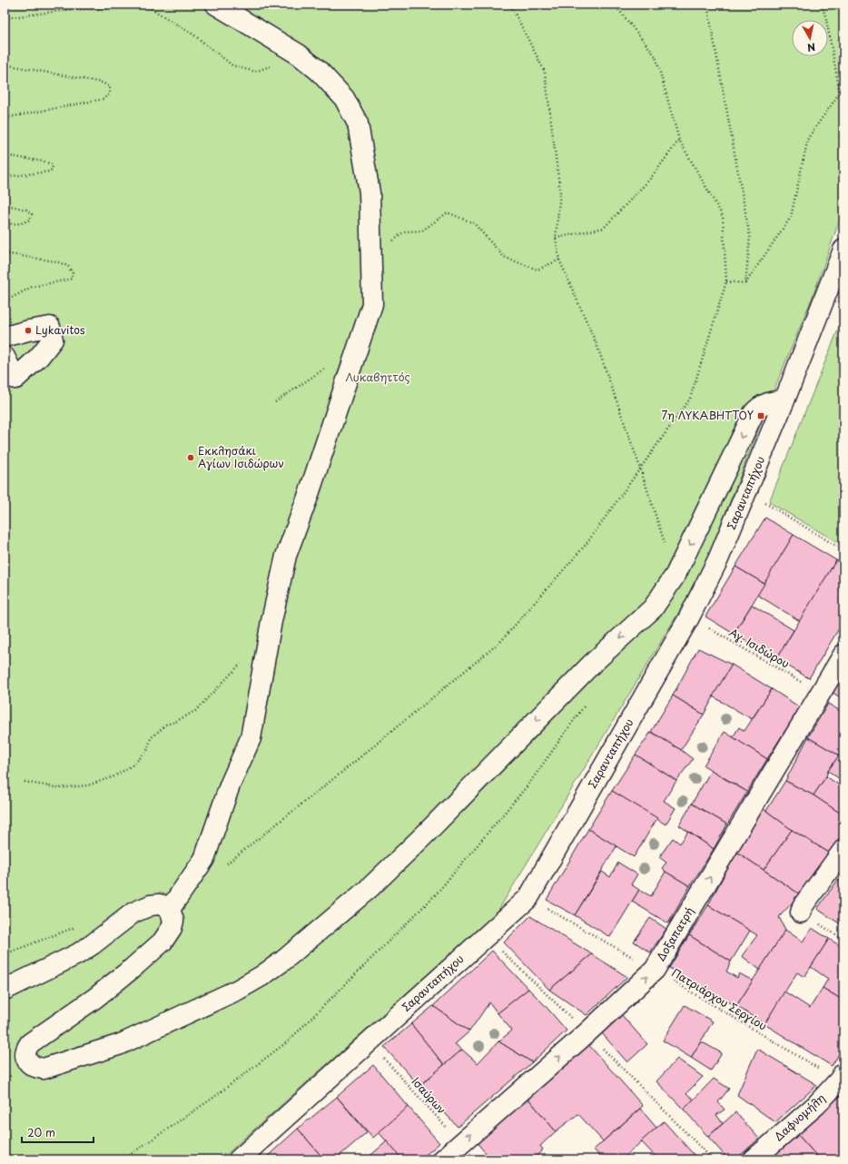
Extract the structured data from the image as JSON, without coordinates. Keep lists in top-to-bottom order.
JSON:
{
  "streets": {
    "street": ["Σαρανταπήχου", "Δοξαπατρή", "Δαφνομήλη"],
    "path": ["Αγ. Ισιδώρου", "Πατριάρχου Σεργίου", "Ισαύρων"]
  },
  "crossings": [
    ["Σαρανταπήχου", "Αγ. Ισιδώρου"],
    ["Σαρανταπήχου", "Πατριάρχου Σεργίου"],
    ["Σαρανταπήχου", "Ισαύρων"],
    ["Αγ. Ισιδώρου", "Δοξαπατρή"],
    ["Δοξαπατρή", "Πατριάρχου Σεργίου"],
    ["Δοξαπατρή", "Ισαύρων"],
    ["Πατριάρχου Σεργίου", "Δαφνομήλη"]
  ],
  "one_way": ["Δοξαπατρή"],
  "parks": ["Λυκαβηττός"],
  "places": {
    "other": ["Lykavitos", "Εκκλησάκι Αγίων Ισιδώρων"],
    "transit": ["7η ΛΥΚΑΒΗΤΤΟΥ"]
  },
  "scale_bar": "20 m",
  "north": "bottom"
}
